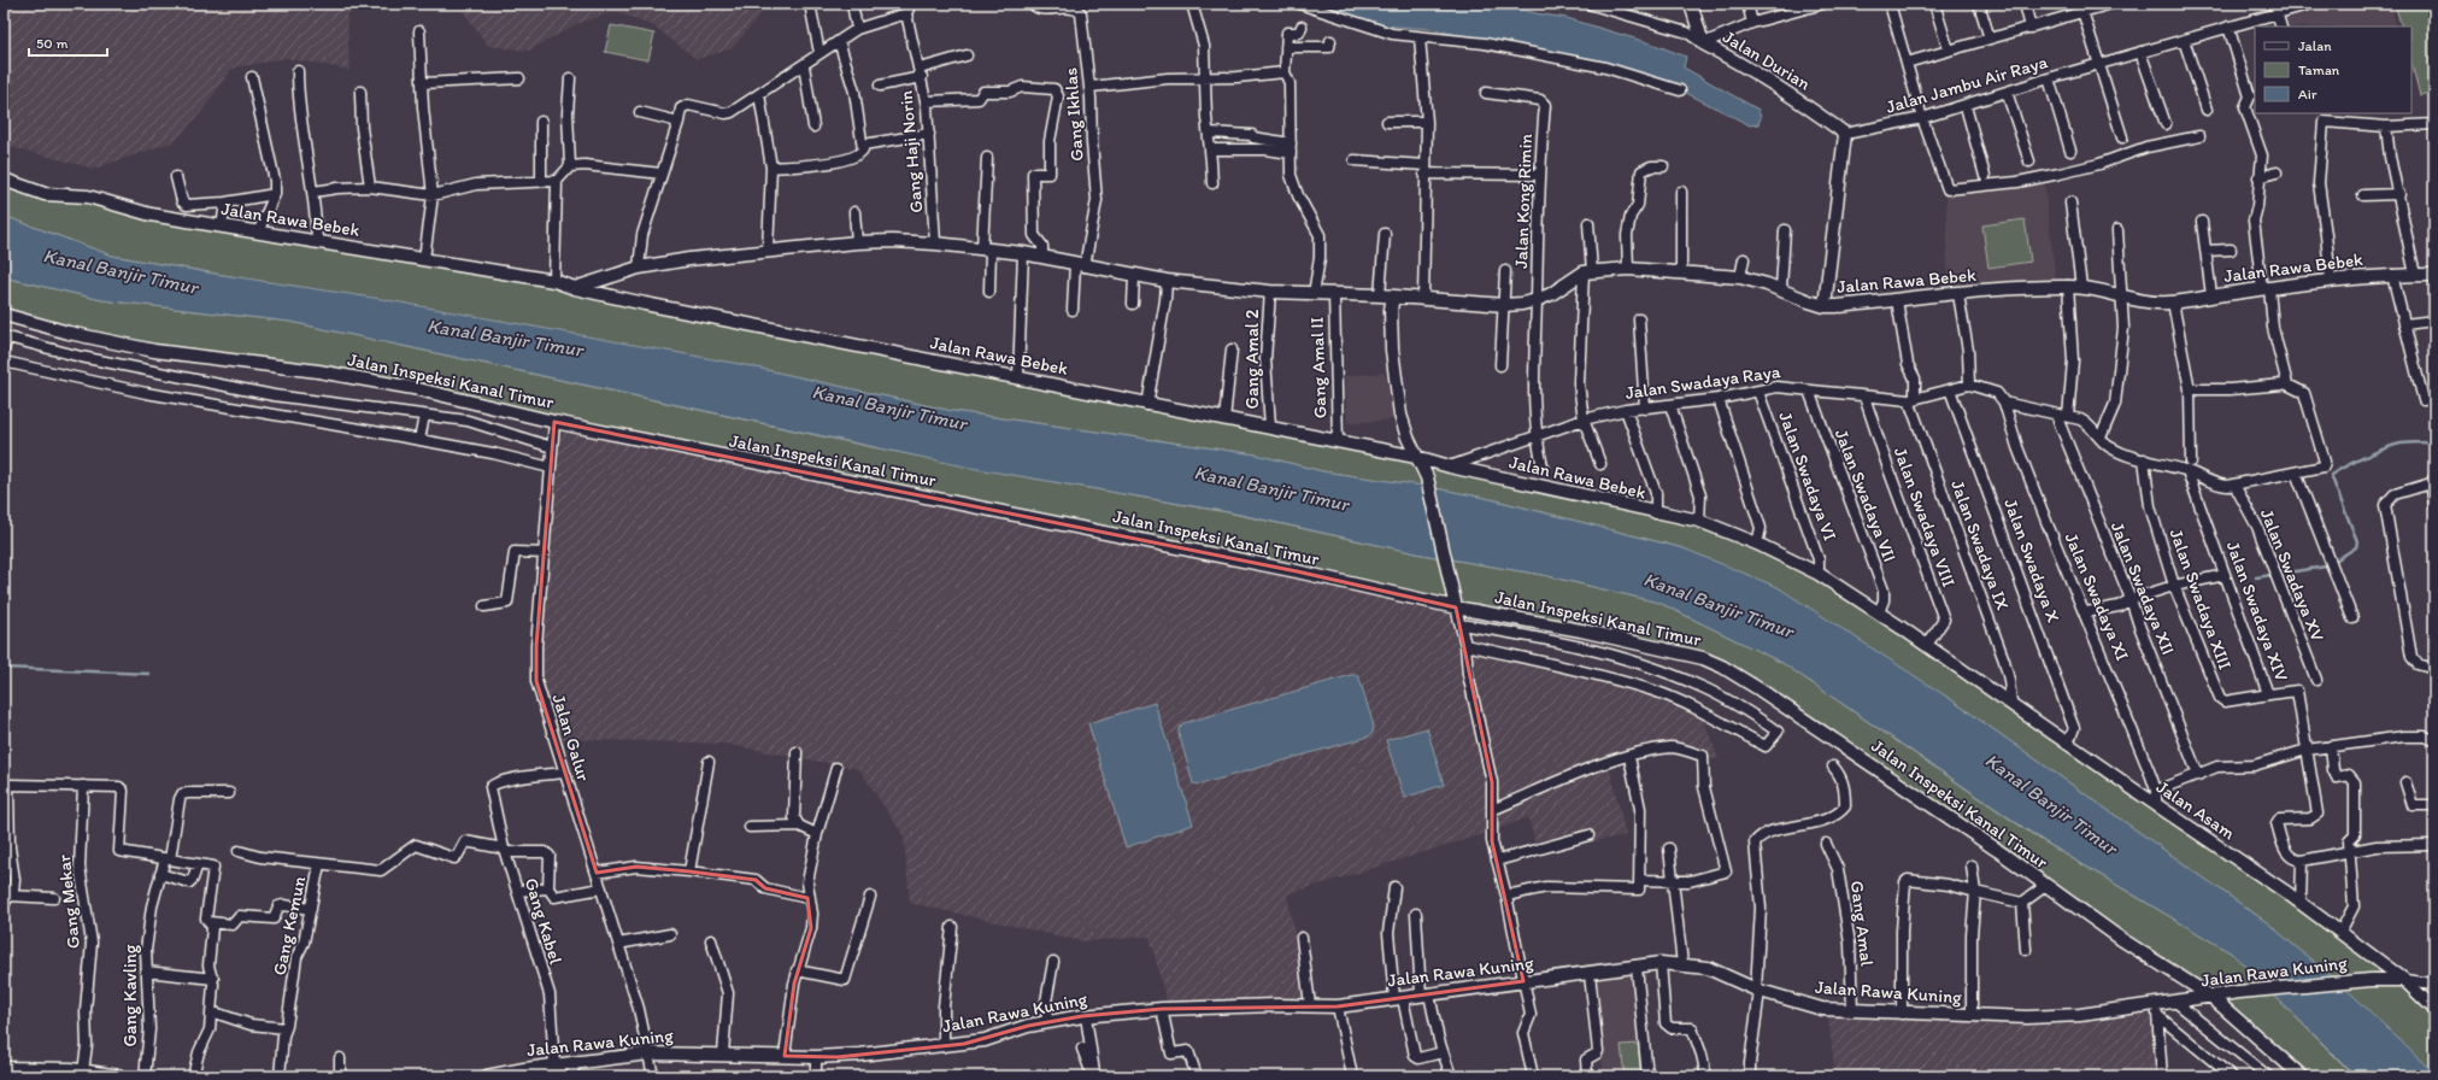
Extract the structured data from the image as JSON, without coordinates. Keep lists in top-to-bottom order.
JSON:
{
  "streets": {
    "street": [
      "Jalan Durian",
      "Jalan Jambu Air Raya",
      "Gang Ikhlas",
      "Gang Haji Norin",
      "Jalan Kong Rimin",
      "Jalan Rawa Bebek",
      "Gang Amal 2",
      "Gang Amal II",
      "Jalan Inspeksi Kanal Timur",
      "Jalan Swadaya Raya",
      "Jalan Swadaya VI",
      "Jalan Swadaya VII",
      "Jalan Swadaya VIII",
      "Jalan Swadaya IX",
      "Jalan Swadaya X",
      "Jalan Swadaya XV",
      "Jalan Swadaya XII",
      "Jalan Swadaya XI",
      "Jalan Swadaya XIII",
      "Jalan Swadaya XIV",
      "Jalan Galur",
      "Jalan Asam",
      "Gang Mekar",
      "Gang Kabel",
      "Gang Amal",
      "Gang Kemun",
      "Jalan Rawa Kuning",
      "Gang Kavling"
    ]
  },
  "crossings": [
    ["Jalan Durian", "Jalan Jambu Air Raya"],
    ["Gang Ikhlas", "Jalan Rawa Bebek"],
    ["Gang Haji Norin", "Jalan Rawa Bebek"],
    ["Jalan Kong Rimin", "Jalan Rawa Bebek"],
    ["Jalan Kong Rimin", "Jalan Swadaya Raya"],
    ["Jalan Rawa Bebek", "Gang Amal 2"],
    ["Jalan Rawa Bebek", "Gang Amal II"],
    ["Jalan Rawa Bebek", "Jalan Swadaya Raya"],
    ["Jalan Rawa Bebek", "Jalan Swadaya VI"],
    ["Jalan Rawa Bebek", "Jalan Swadaya VII"],
    ["Jalan Rawa Bebek", "Jalan Swadaya VIII"],
    ["Jalan Rawa Bebek", "Jalan Swadaya IX"],
    ["Jalan Rawa Bebek", "Jalan Swadaya XIV"],
    ["Jalan Rawa Bebek", "Jalan Asam"],
    ["Jalan Inspeksi Kanal Timur", "Jalan Galur"],
    ["Jalan Inspeksi Kanal Timur", "Jalan Rawa Kuning"],
    ["Jalan Swadaya Raya", "Jalan Swadaya VI"],
    ["Jalan Swadaya Raya", "Jalan Swadaya VII"],
    ["Jalan Swadaya Raya", "Jalan Swadaya VIII"],
    ["Jalan Swadaya Raya", "Jalan Swadaya IX"],
    ["Jalan Swadaya Raya", "Jalan Swadaya X"],
    ["Jalan Swadaya VIII", "Jalan Asam"],
    ["Jalan Swadaya IX", "Jalan Asam"],
    ["Jalan Swadaya X", "Jalan Asam"],
    ["Jalan Swadaya XI", "Jalan Asam"],
    ["Jalan Swadaya XIII", "Jalan Swadaya XIV"],
    ["Jalan Galur", "Gang Kabel"],
    ["Jalan Galur", "Jalan Rawa Kuning"],
    ["Jalan Asam", "Jalan Rawa Kuning"],
    ["Gang Kabel", "Jalan Rawa Kuning"],
    ["Gang Amal", "Jalan Rawa Kuning"]
  ],
  "water": ["Kanal Banjir Timur"],
  "legend": ["Jalan", "Taman", "Air"],
  "scale_bar": "50 m"
}
